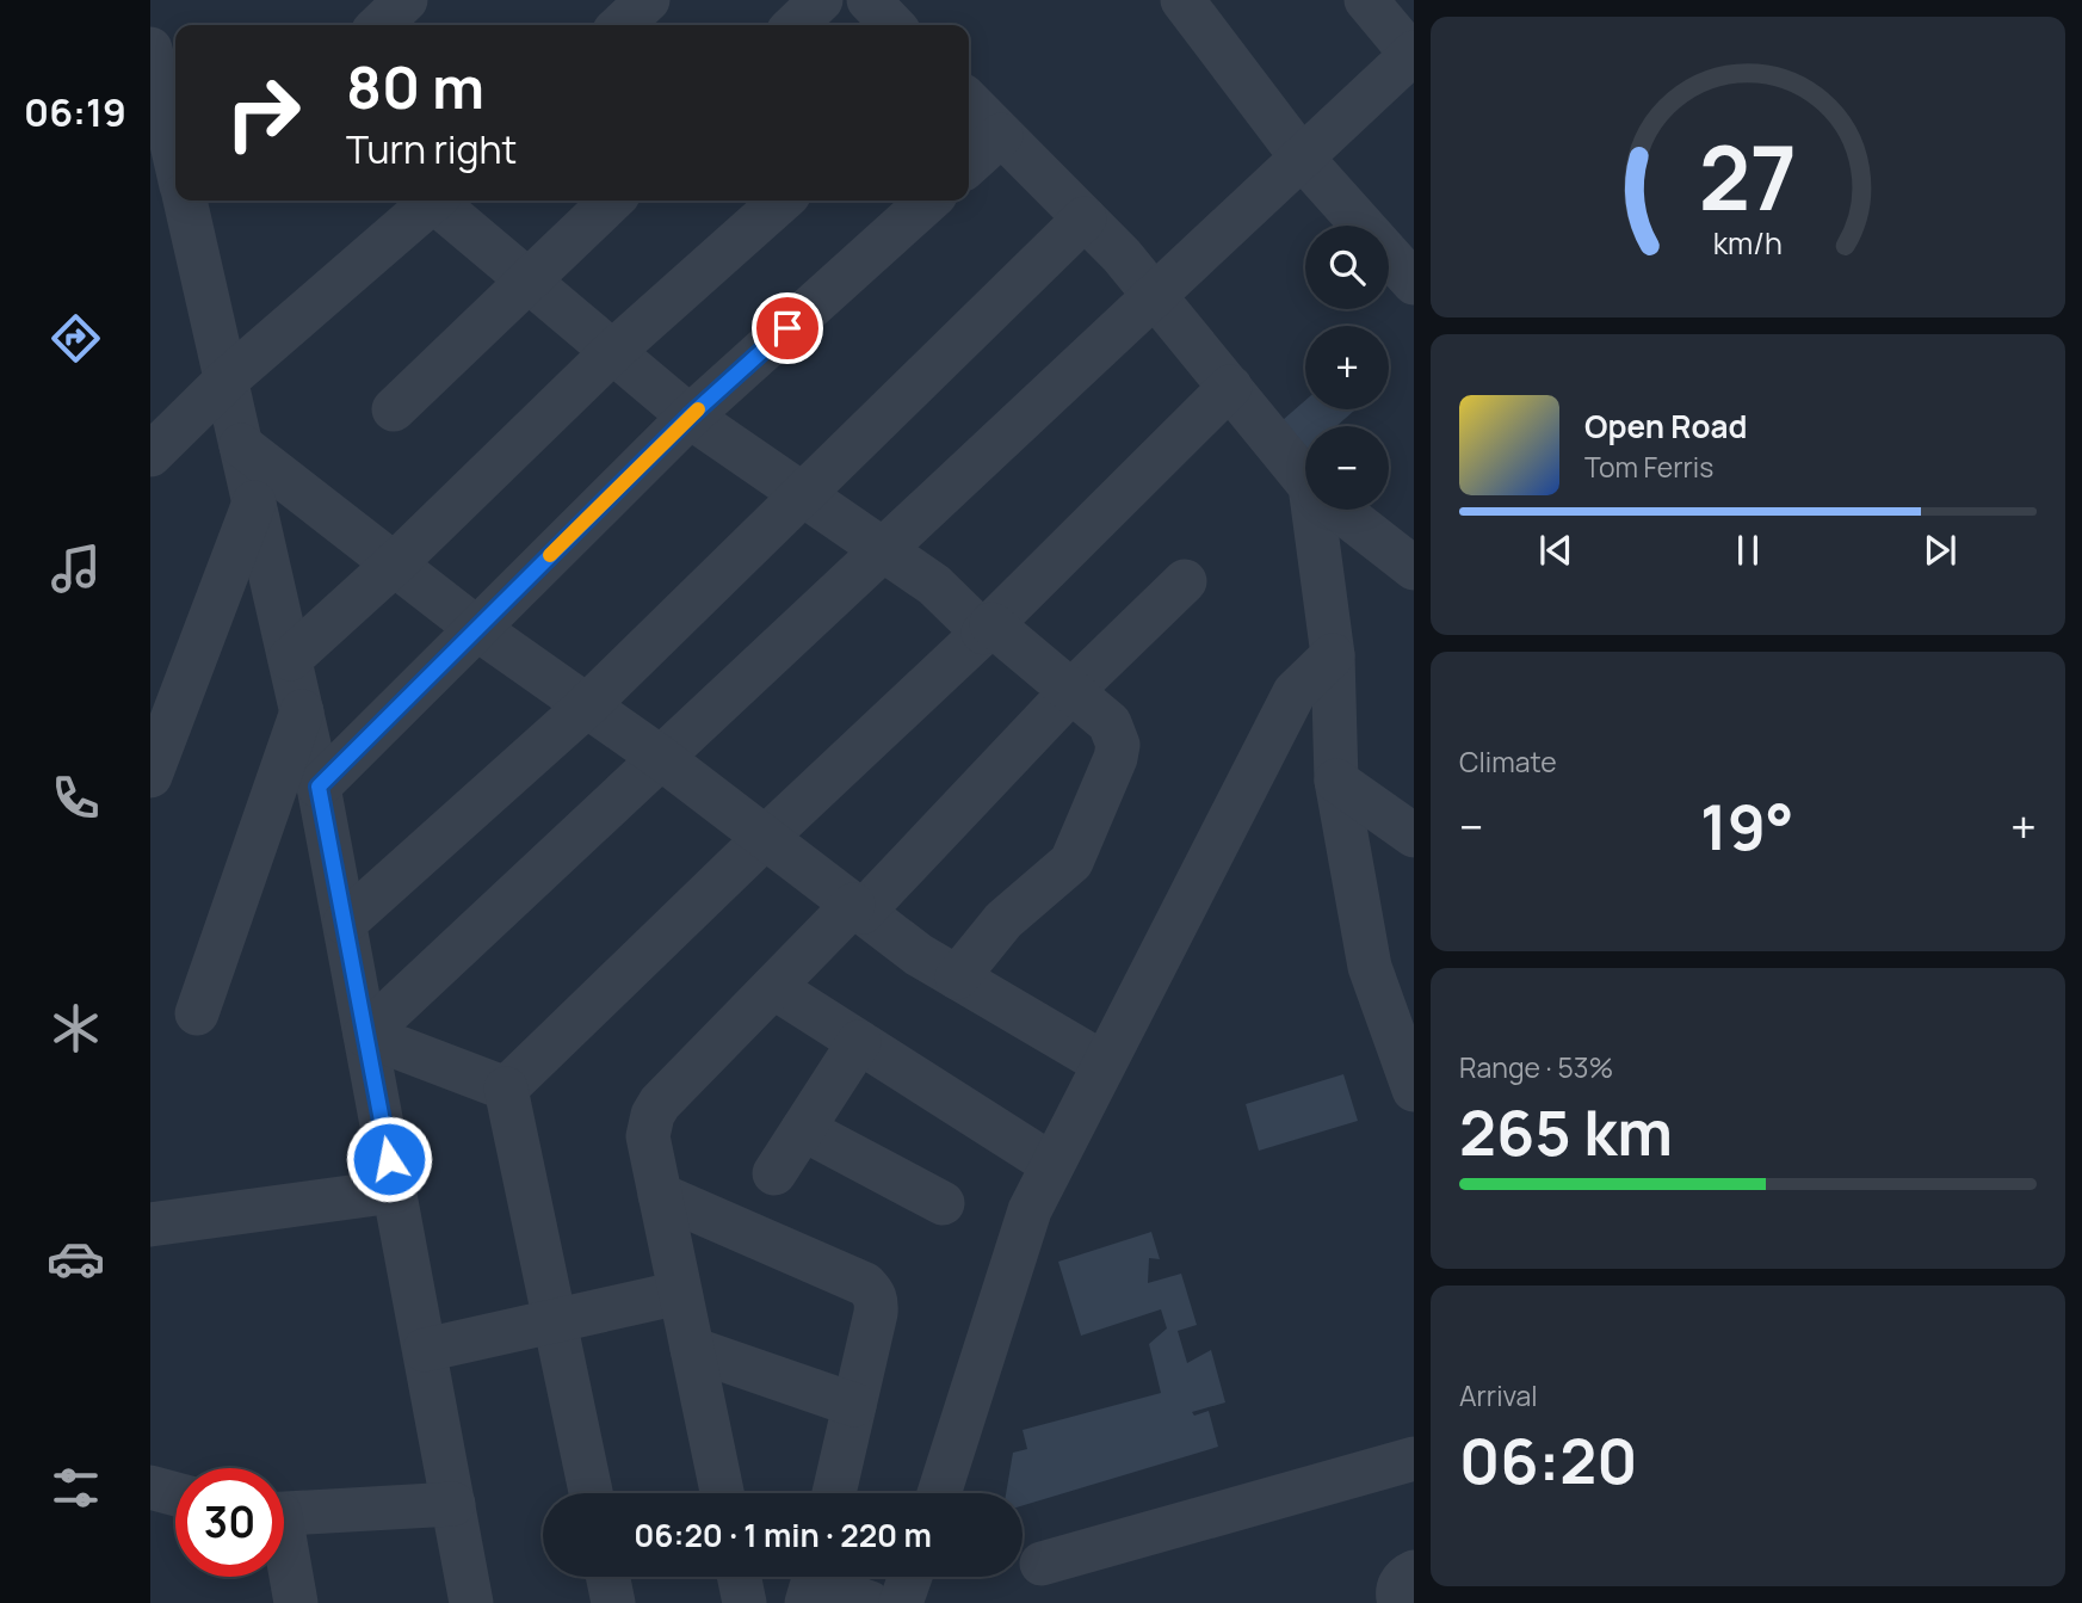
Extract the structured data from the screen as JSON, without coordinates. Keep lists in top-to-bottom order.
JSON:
{
  "page": {
    "tabs": "06:19",
    "turn": ["80 m", "Turn right"],
    "map_buttons": ["+", "−"],
    "song": ["Open Road", "Tom Ferris"],
    "tile": [
      "Climate",
      ["Range · 53%", "265 km"],
      ["Arrival", "06:20"]
    ],
    "heat": ["−", "19°", "+"],
    "limit": "30",
    "trip": "06:20 · 1 min · 220 m",
    "gauge": ["27", "km/h"]
  }
}
